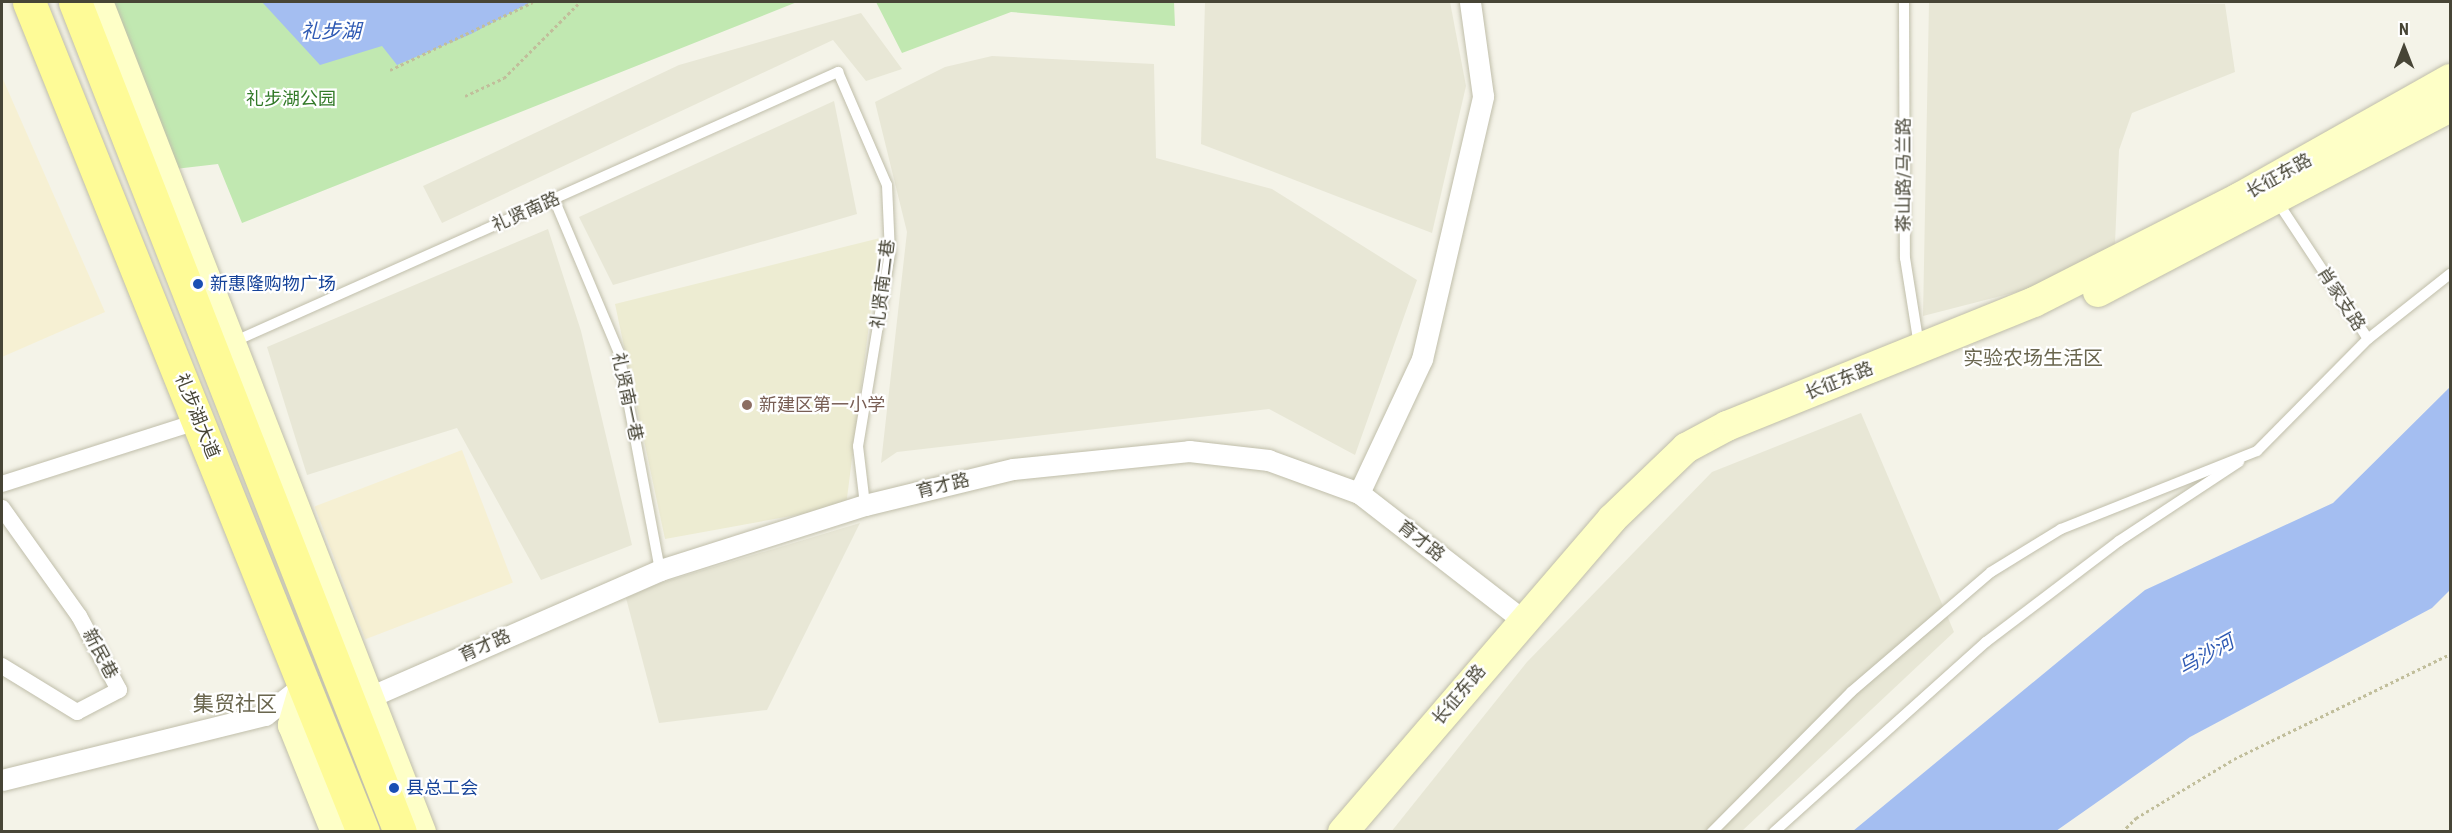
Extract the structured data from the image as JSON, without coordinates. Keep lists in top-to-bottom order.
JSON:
{
  "streets": {
    "main road": ["长征东路", "礼步湖大道"],
    "street": ["育才路", "新民巷"],
    "lane": [
      "茶山路/马兰路",
      "礼贤南路",
      "礼贤南二巷",
      "肖家支路",
      "礼贤南一巷"
    ]
  },
  "crossings": [
    ["茶山路/马兰路", "长征东路"],
    ["长征东路", "肖家支路"],
    ["长征东路", "育才路"],
    ["礼贤南路", "礼贤南二巷"],
    ["礼贤南路", "礼贤南一巷"],
    ["礼贤南二巷", "育才路"],
    ["礼贤南一巷", "育才路"]
  ],
  "districts": ["实验农场生活区", "集贸社区"],
  "water": ["礼步湖", "乌沙河"],
  "parks": ["礼步湖公园"],
  "places": ["新惠隆购物广场", "新建区第一小学", "县总工会"],
  "north": "top"
}
